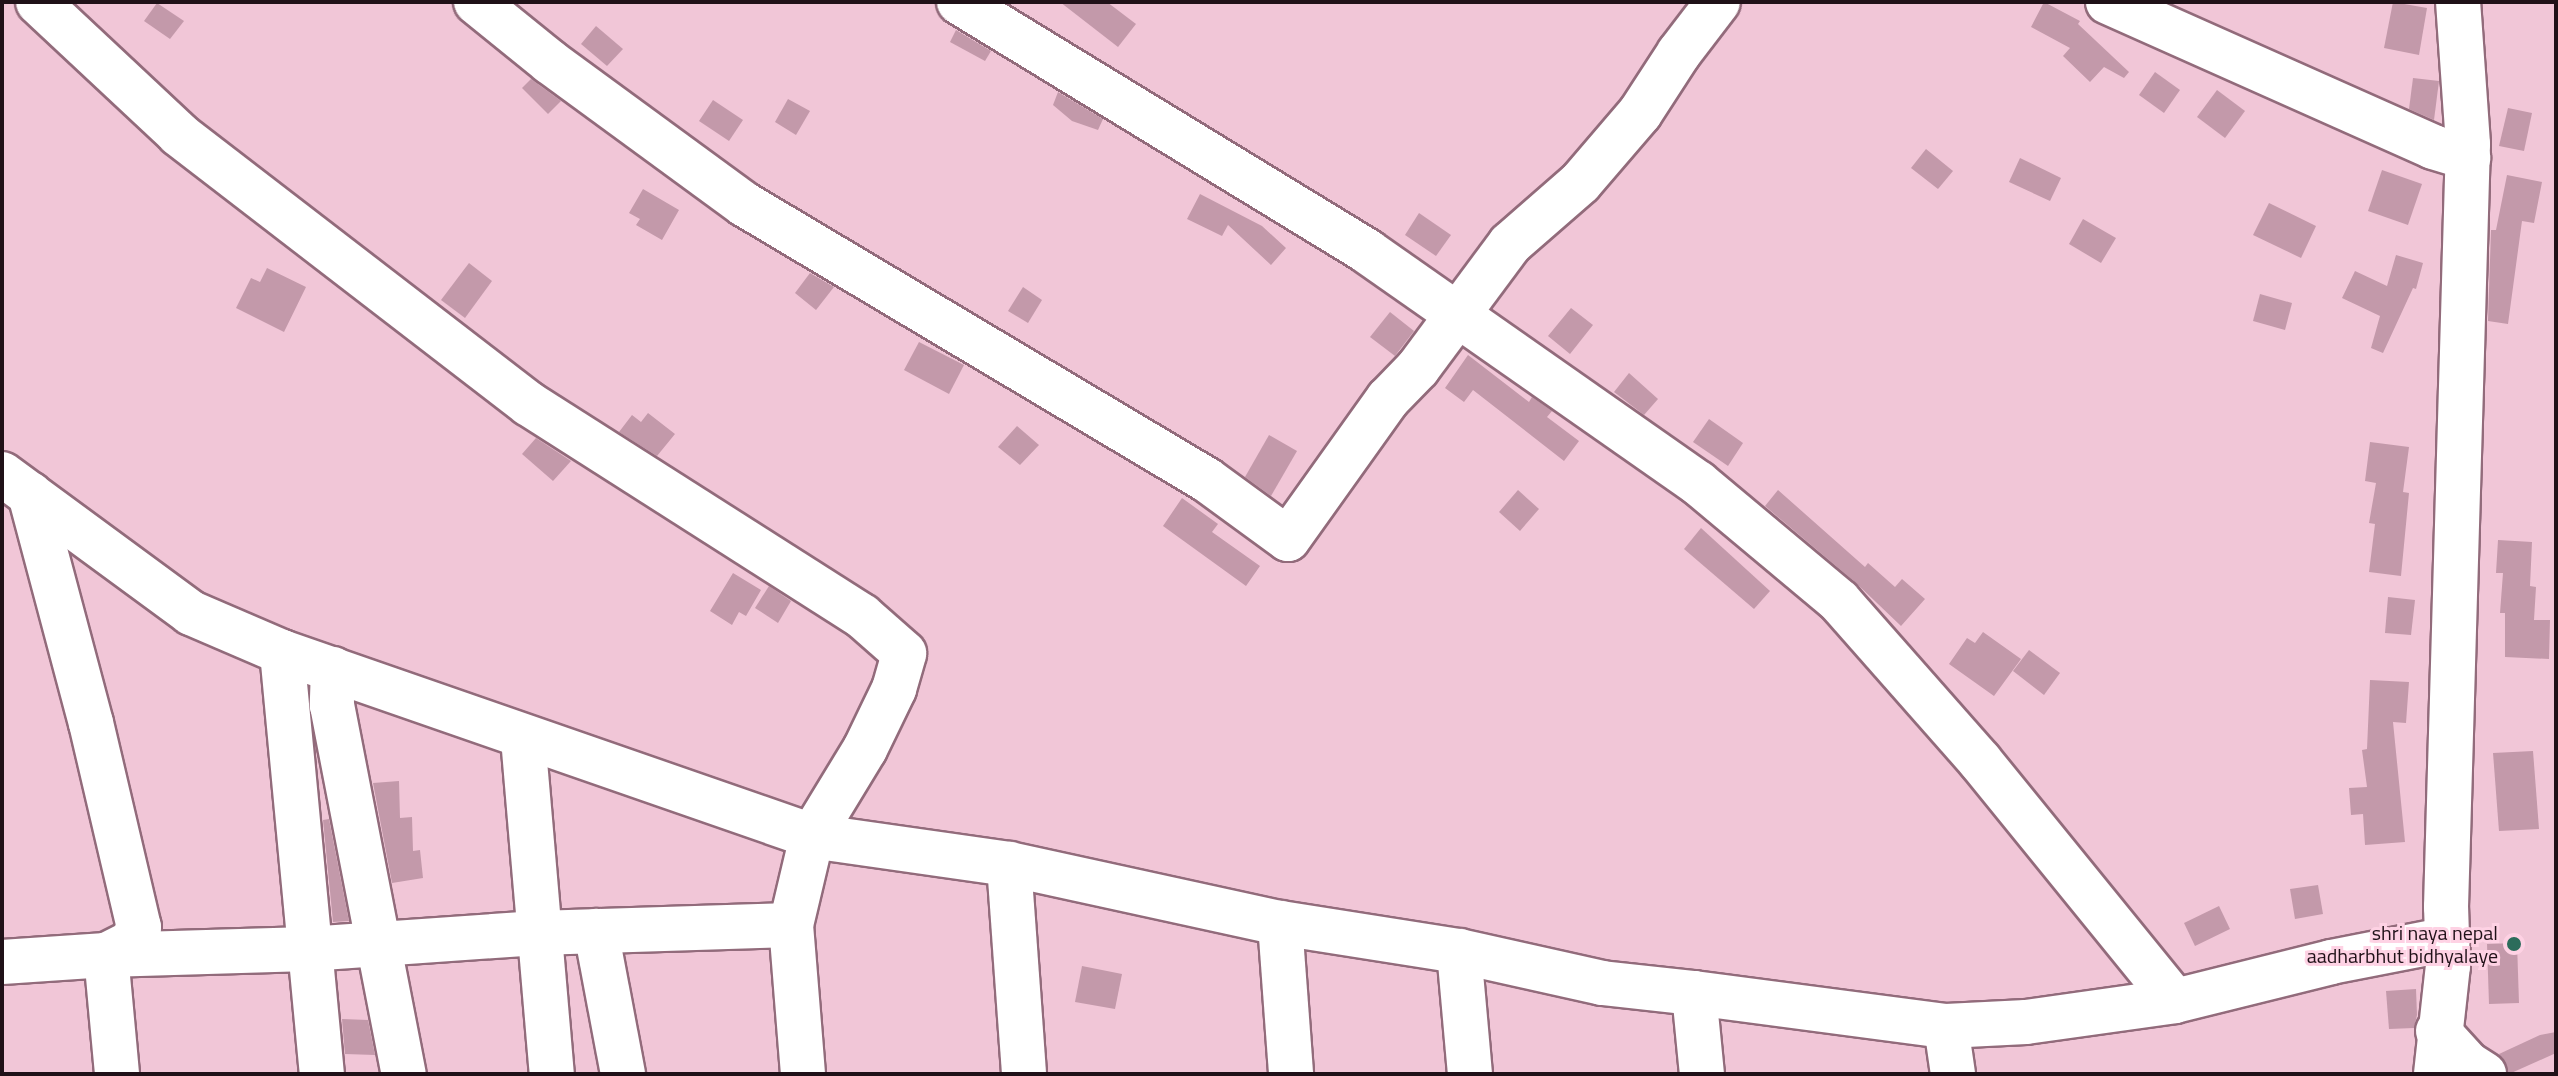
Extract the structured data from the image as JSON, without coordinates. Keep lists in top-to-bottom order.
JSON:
{
  "places": ["shri naya nepal aadharbhut bidhyalaye"]
}
